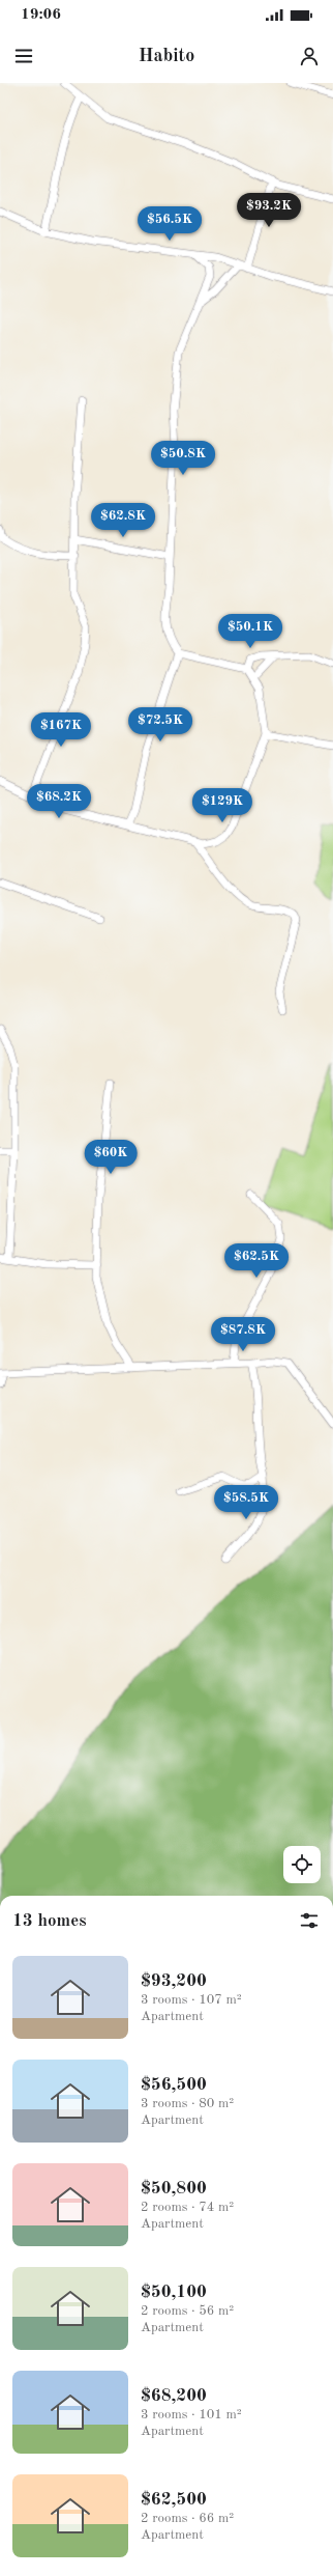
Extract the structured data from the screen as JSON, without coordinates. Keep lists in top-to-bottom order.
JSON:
{
  "page": {
    "status": "19:06",
    "header": "Habito",
    "price": [
      "$93.2K",
      "$56.5K",
      "$50.8K",
      "$62.8K",
      "$50.1K",
      "$72.5K",
      "$167K",
      "$68.2K",
      "$129K",
      "$60K",
      "$62.5K",
      "$87.8K",
      "$58.5K"
    ],
    "heading": "13 homes",
    "list": [
      {
        "name": "$93,200",
        "note": "3 rooms · 107 m² · Apartment"
      },
      {
        "name": "$56,500",
        "note": "3 rooms · 80 m² · Apartment"
      },
      {
        "name": "$50,800",
        "note": "2 rooms · 74 m² · Apartment"
      },
      {
        "name": "$50,100",
        "note": "2 rooms · 56 m² · Apartment"
      },
      {
        "name": "$68,200",
        "note": "3 rooms · 101 m² · Apartment"
      },
      {
        "name": "$62,500",
        "note": "2 rooms · 66 m² · Apartment"
      }
    ]
  }
}
